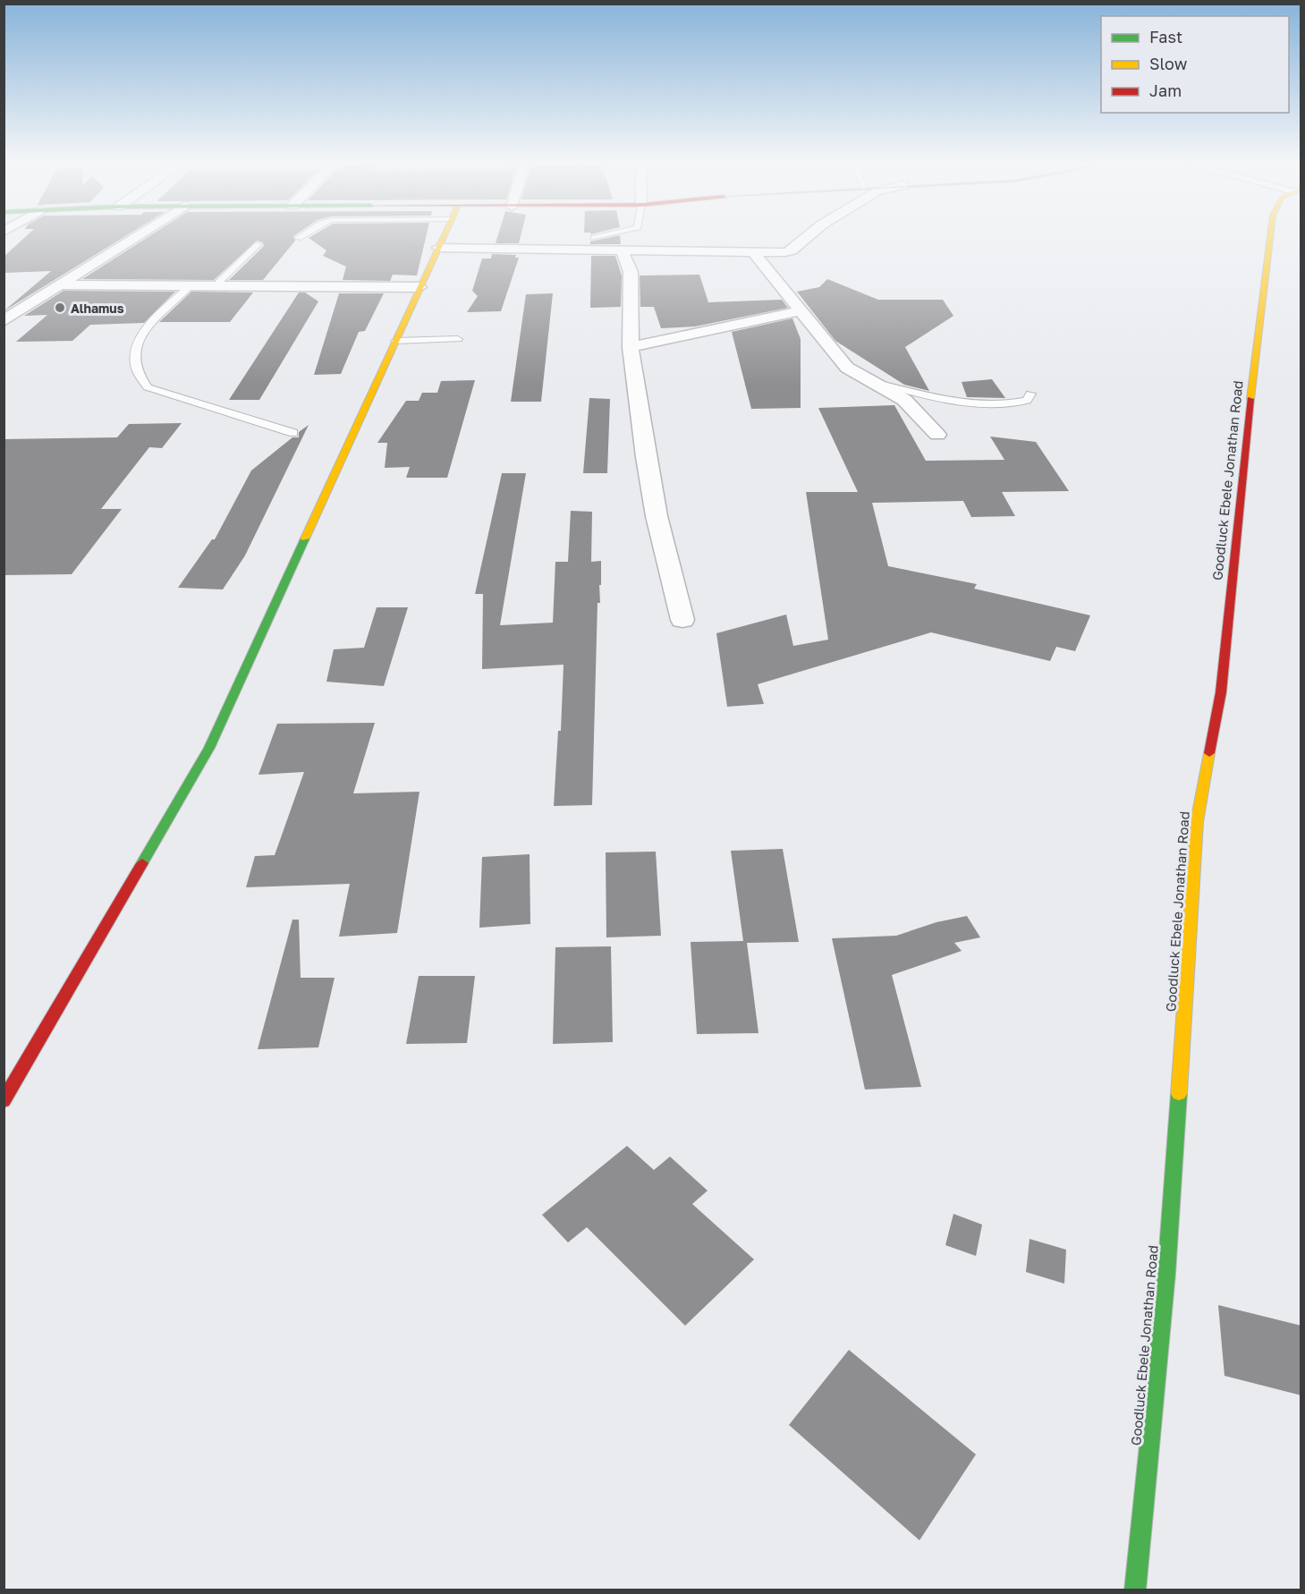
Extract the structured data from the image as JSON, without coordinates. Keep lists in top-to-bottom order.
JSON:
{
  "streets": {
    "street": ["Goodluck Ebele Jonathan Road"]
  },
  "places": ["Alhamus"],
  "legend": ["Fast", "Slow", "Jam"]
}
